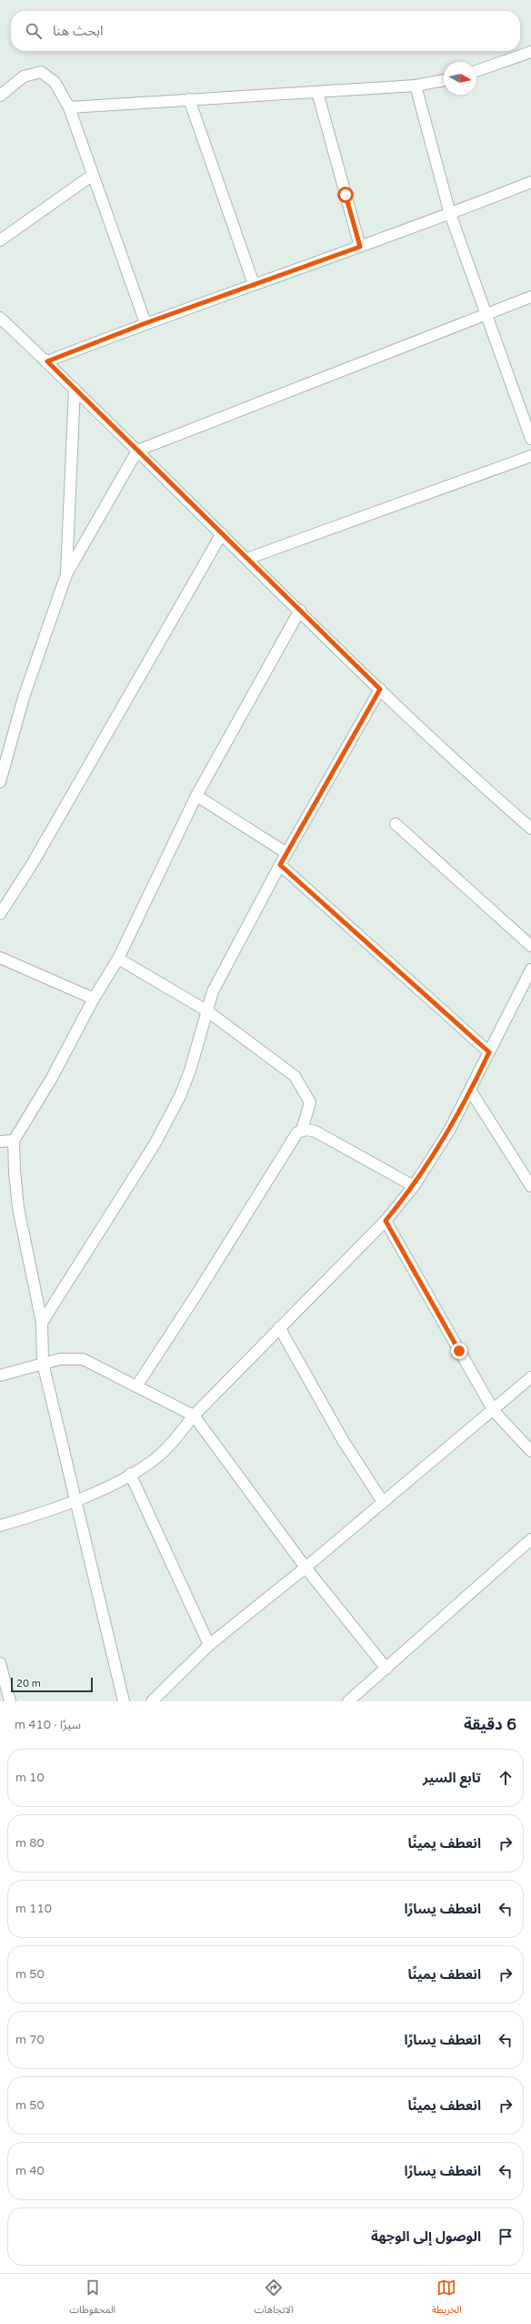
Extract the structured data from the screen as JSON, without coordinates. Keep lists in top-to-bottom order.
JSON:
{
  "scale_bar": "20 m",
  "north": "right",
  "page": {
    "search": "ابحث هنا",
    "scale": "20 m",
    "heading": ["6 دقيقة", "سيرًا · 410 m"],
    "list": [
      ["تابع السير", "10 m"],
      ["انعطف يمينًا", "80 m"],
      ["انعطف يسارًا", "110 m"],
      ["انعطف يمينًا", "50 m"],
      ["انعطف يسارًا", "70 m"],
      ["انعطف يمينًا", "50 m"],
      ["انعطف يسارًا", "40 m"],
      "الوصول إلى الوجهة"
    ],
    "nav": ["الخريطة", "الاتجاهات", "المحفوظات"]
  }
}
